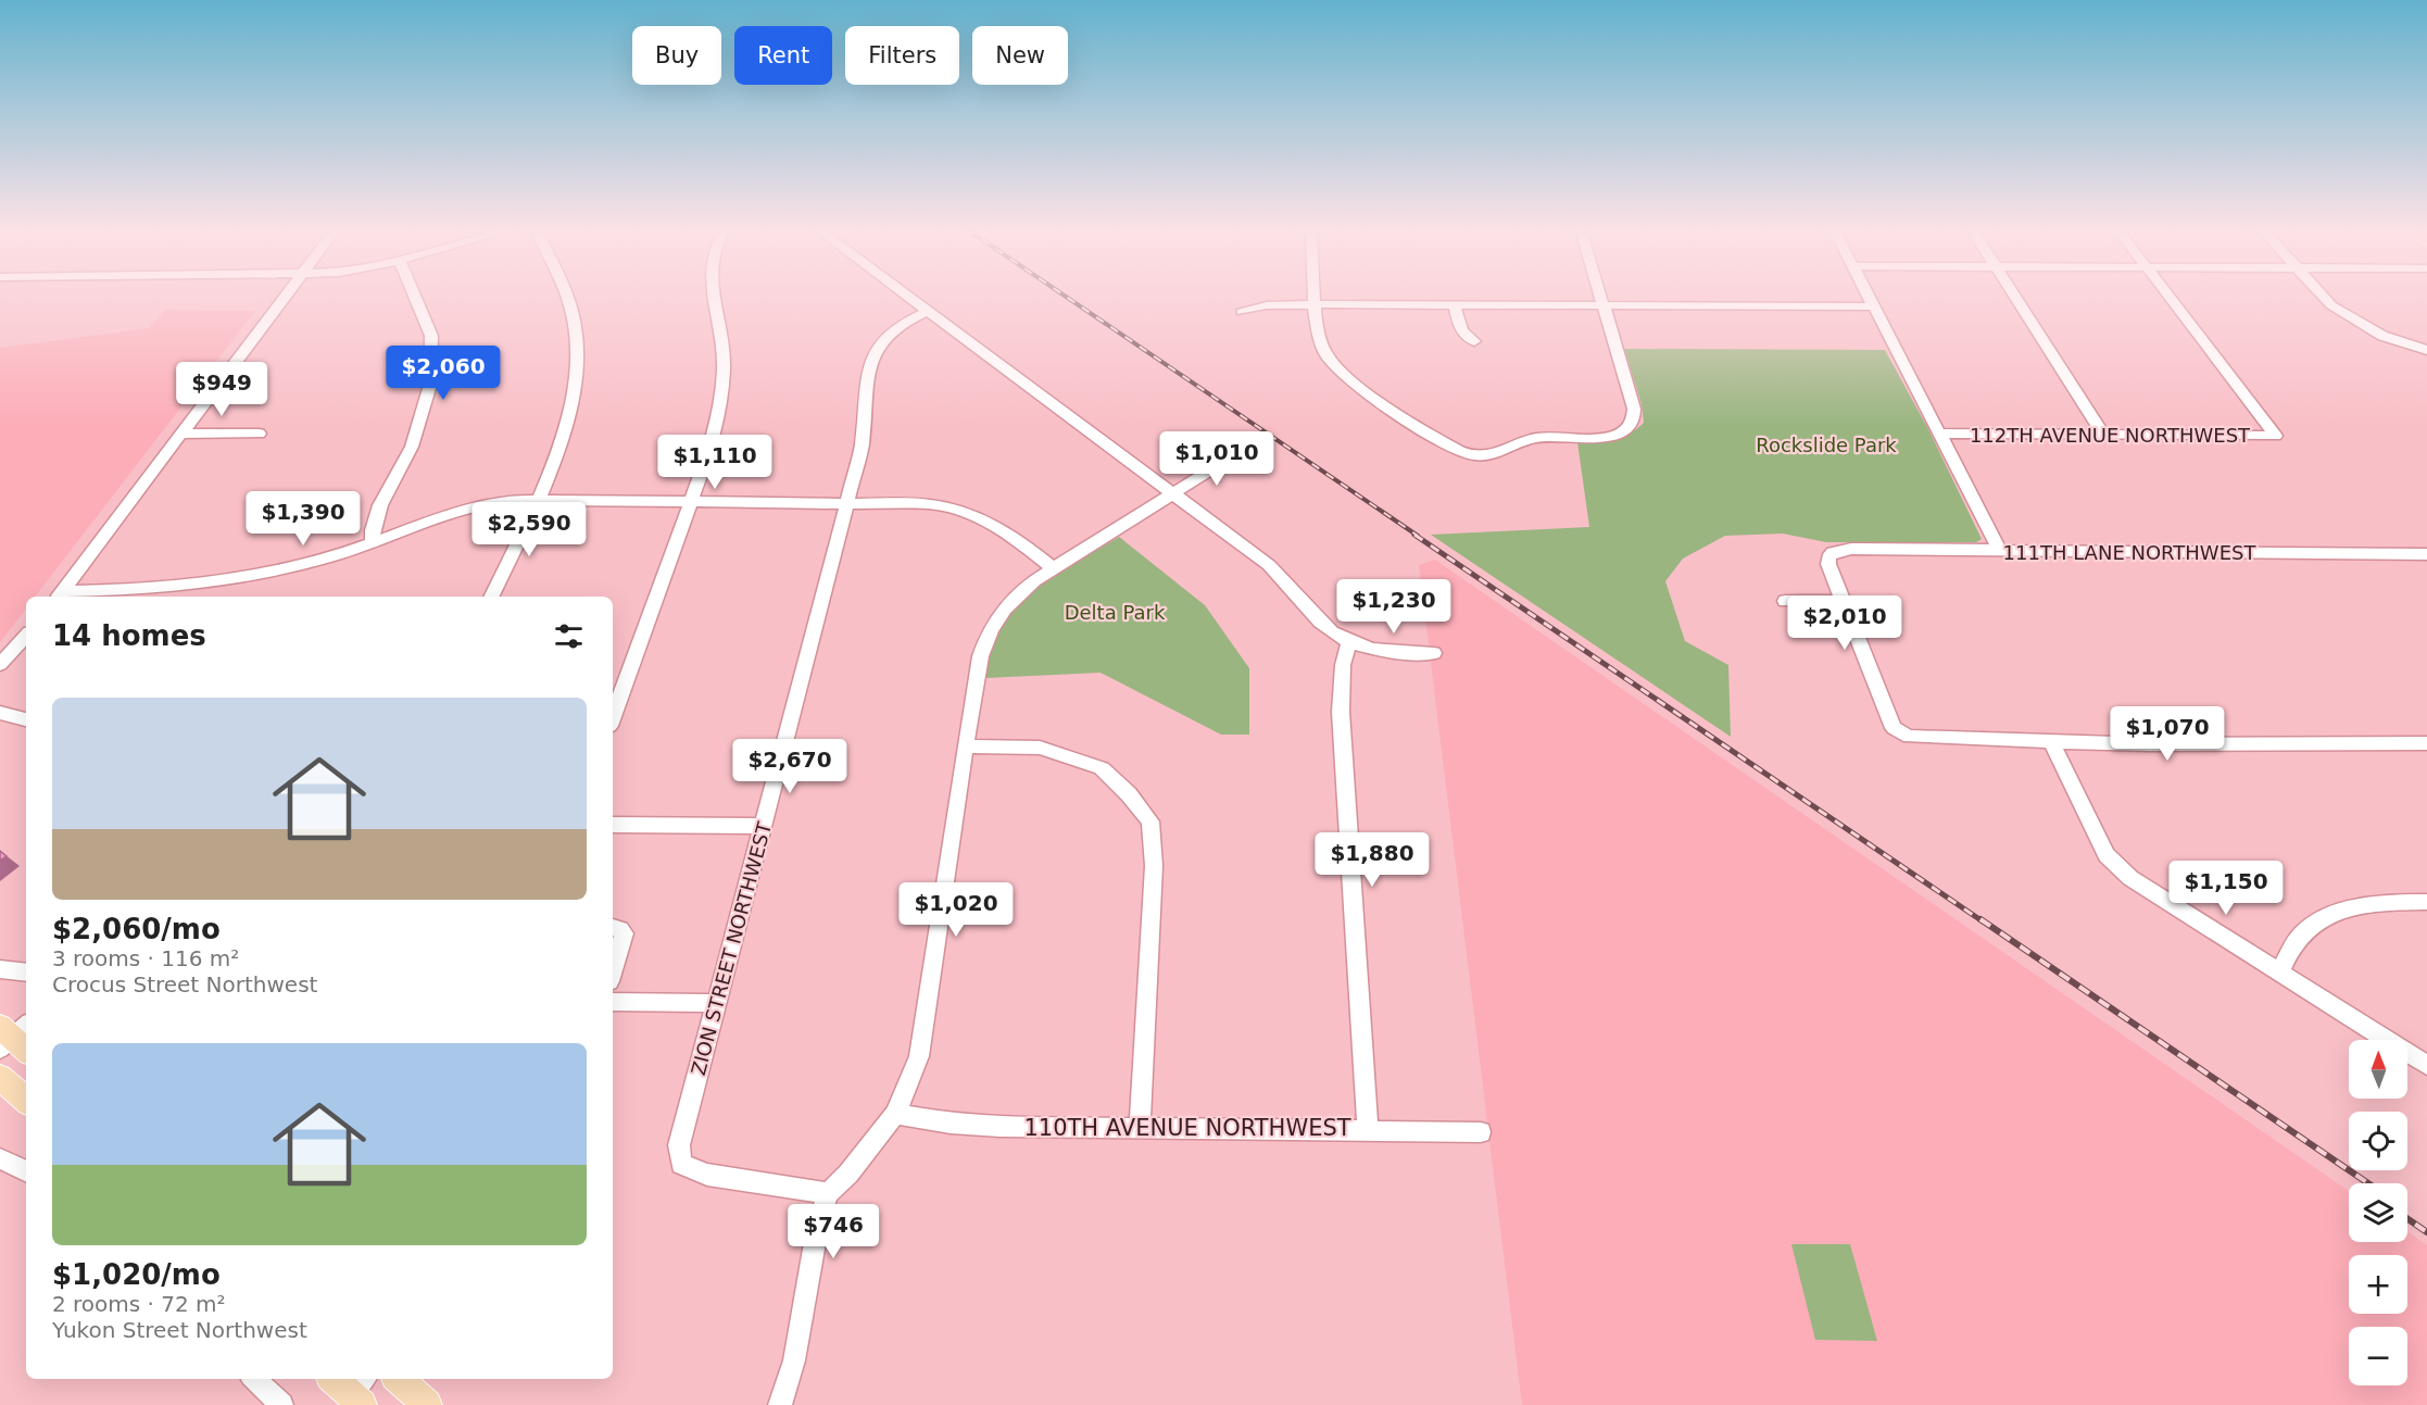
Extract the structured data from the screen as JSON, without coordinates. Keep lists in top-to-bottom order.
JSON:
{
  "streets": {
    "street": [
      "112TH AVENUE NORTHWEST",
      "111TH LANE NORTHWEST",
      "ZION STREET NORTHWEST",
      "110TH AVENUE NORTHWEST"
    ]
  },
  "parks": ["Rockslide Park", "Delta Park"],
  "north": "top",
  "page": {
    "chip": [
      "Buy",
      "Rent",
      "Filters",
      "New"
    ],
    "price": [
      "$2,060",
      "$949",
      "$1,010",
      "$1,110",
      "$1,390",
      "$2,590",
      "$1,230",
      "$2,010",
      "$1,070",
      "$2,670",
      "$1,880",
      "$1,150",
      "$1,020",
      "$746"
    ],
    "heading": "14 homes",
    "list": [
      {
        "name": "$2,060/mo",
        "note": "3 rooms · 116 m² · Crocus Street Northwest"
      },
      {
        "name": "$1,020/mo",
        "note": "2 rooms · 72 m² · Yukon Street Northwest"
      }
    ],
    "map_buttons": ["+", "−"]
  }
}
